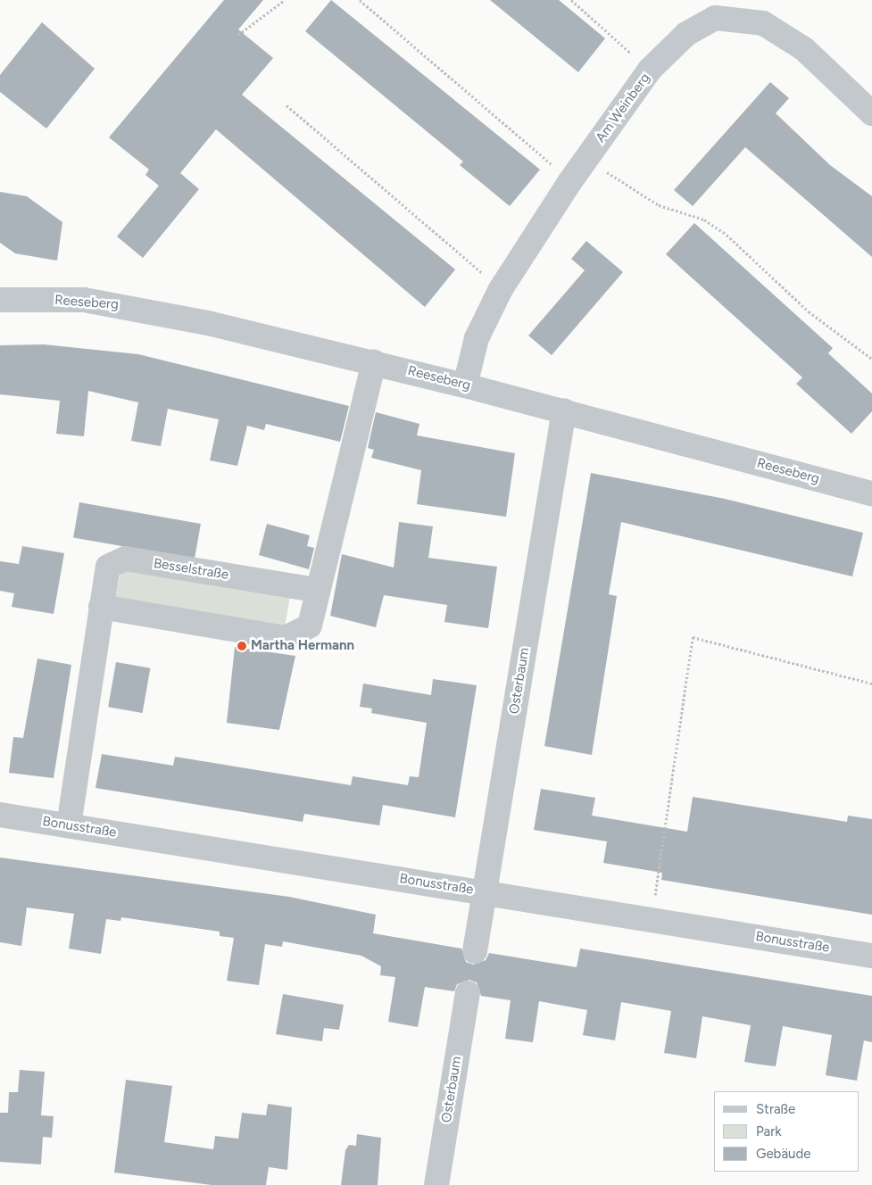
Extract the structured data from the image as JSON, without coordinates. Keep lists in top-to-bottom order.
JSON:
{
  "streets": {
    "street": [
      "Am Weinberg",
      "Reeseberg",
      "Besselstraße",
      "Osterbaum",
      "Bonusstraße"
    ]
  },
  "crossings": [
    ["Am Weinberg", "Reeseberg"],
    ["Reeseberg", "Osterbaum"],
    ["Besselstraße", "Bonusstraße"],
    ["Osterbaum", "Bonusstraße"]
  ],
  "places": ["Martha Hermann"],
  "legend": ["Straße", "Park", "Gebäude"]
}
